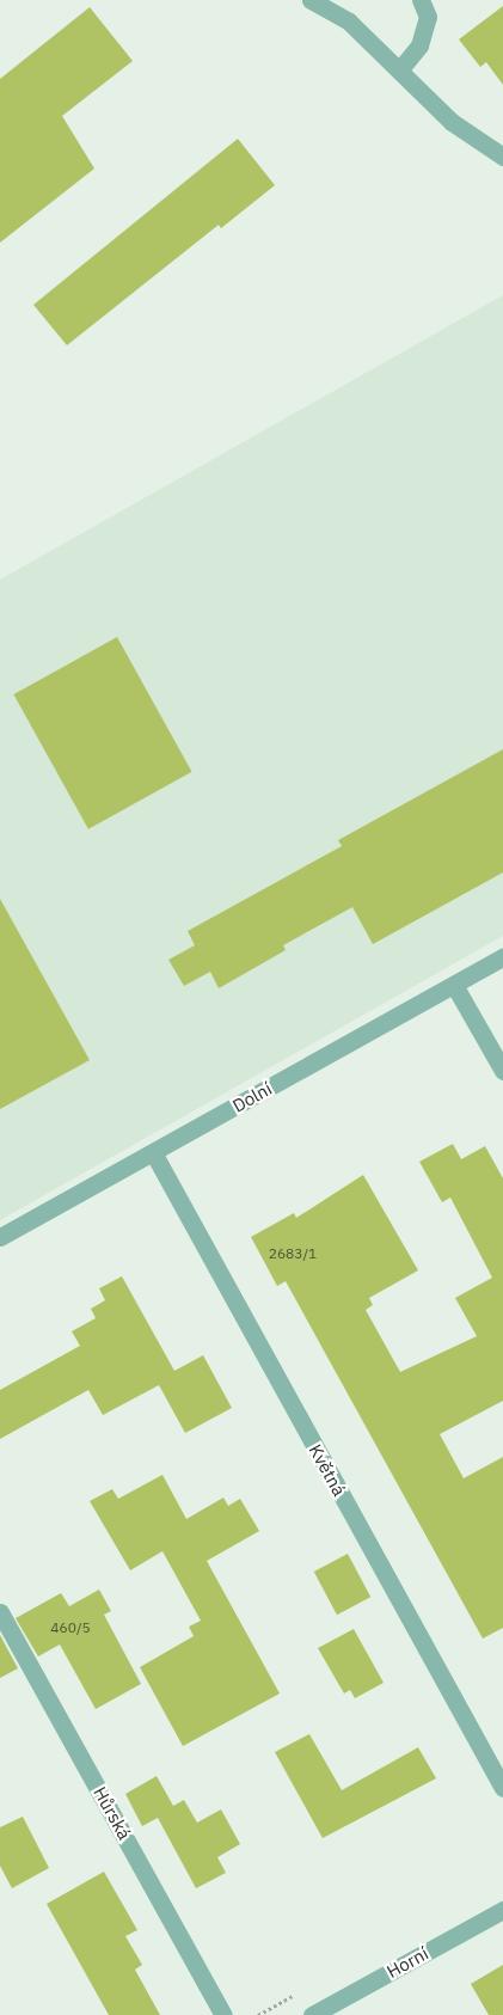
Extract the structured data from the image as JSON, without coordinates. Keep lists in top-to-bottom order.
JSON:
{
  "streets": {
    "street": [
      "Dolní",
      "Květná",
      "Hůrská",
      "Horní"
    ]
  },
  "crossings": [
    ["Dolní", "Květná"]
  ],
  "house_numbers": ["2683/1", "460/5"]
}
